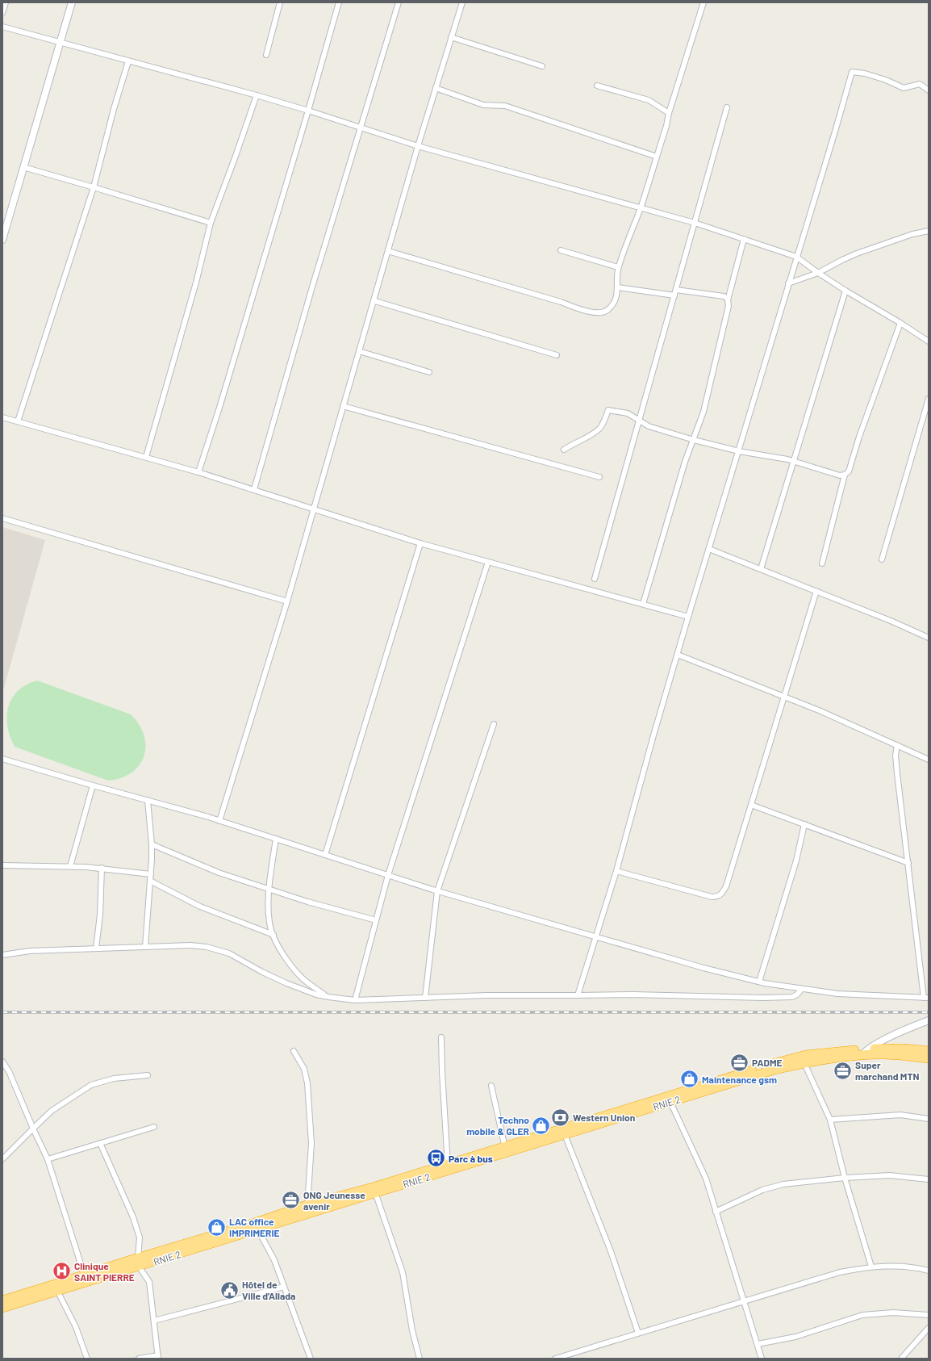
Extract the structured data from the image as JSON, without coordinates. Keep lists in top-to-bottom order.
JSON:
{
  "streets": {
    "highway": ["RNIE 2"]
  },
  "places": {
    "office": ["PADME", "Super marchand MTN", "ONG Jeunesse avenir"],
    "shop": ["Maintenance gsm", "Techno mobile & GLER", "LAC office IMPRIMERIE"],
    "bank": ["Western Union"],
    "bus stop": ["Parc à bus"],
    "hospital": ["Clinique SAINT PIERRE"],
    "public building": ["Hôtel de Ville d'Allada"]
  }
}
